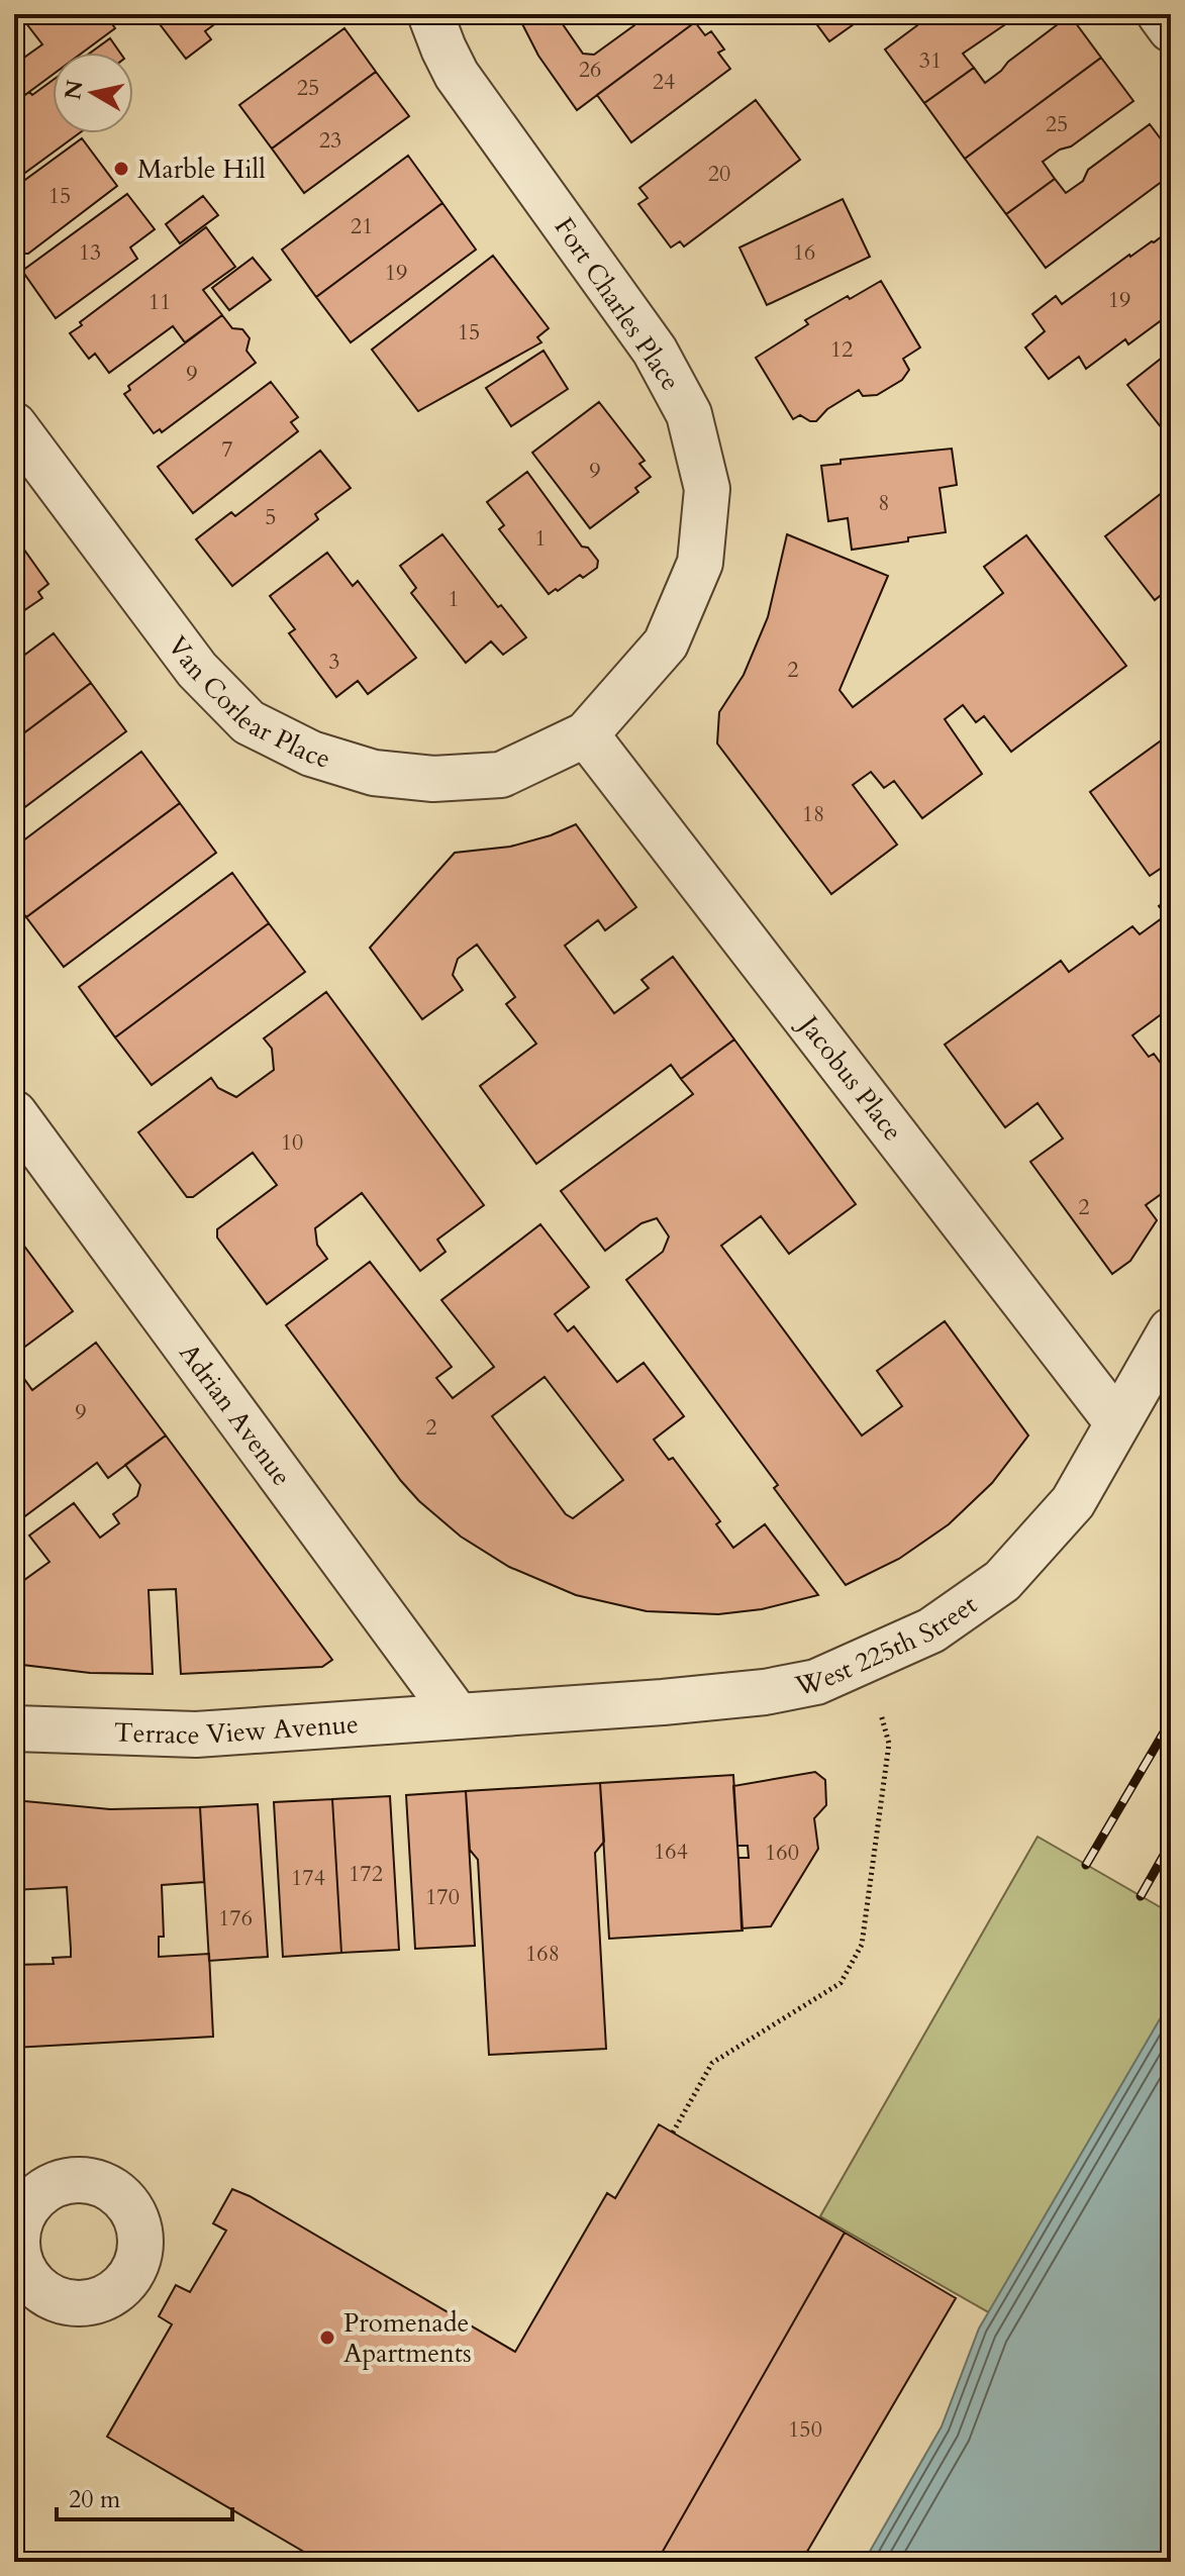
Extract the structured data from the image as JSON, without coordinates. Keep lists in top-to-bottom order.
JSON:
{
  "streets": {
    "street": [
      "Fort Charles Place",
      "Van Corlear Place",
      "Jacobus Place",
      "Adrian Avenue",
      "West 225th Street",
      "Terrace View Avenue"
    ]
  },
  "crossings": [
    ["Fort Charles Place", "Van Corlear Place"],
    ["Fort Charles Place", "Jacobus Place"],
    ["Van Corlear Place", "Jacobus Place"],
    ["Jacobus Place", "West 225th Street"],
    ["Adrian Avenue", "West 225th Street"],
    ["Adrian Avenue", "Terrace View Avenue"],
    ["West 225th Street", "Terrace View Avenue"]
  ],
  "places": ["Marble Hill", "Promenade Apartments"],
  "house_numbers": [
    "31",
    "26",
    "24",
    "25",
    "25",
    "23",
    "20",
    "15",
    "21",
    "13",
    "16",
    "19",
    "19",
    "11",
    "15",
    "12",
    "9",
    "7",
    "9",
    "8",
    "5",
    "1",
    "1",
    "3",
    "2",
    "18",
    "10",
    "2",
    "9",
    "2",
    "164",
    "160",
    "172",
    "174",
    "170",
    "176",
    "168",
    "150"
  ],
  "scale_bar": "20 m",
  "north": "left"
}
